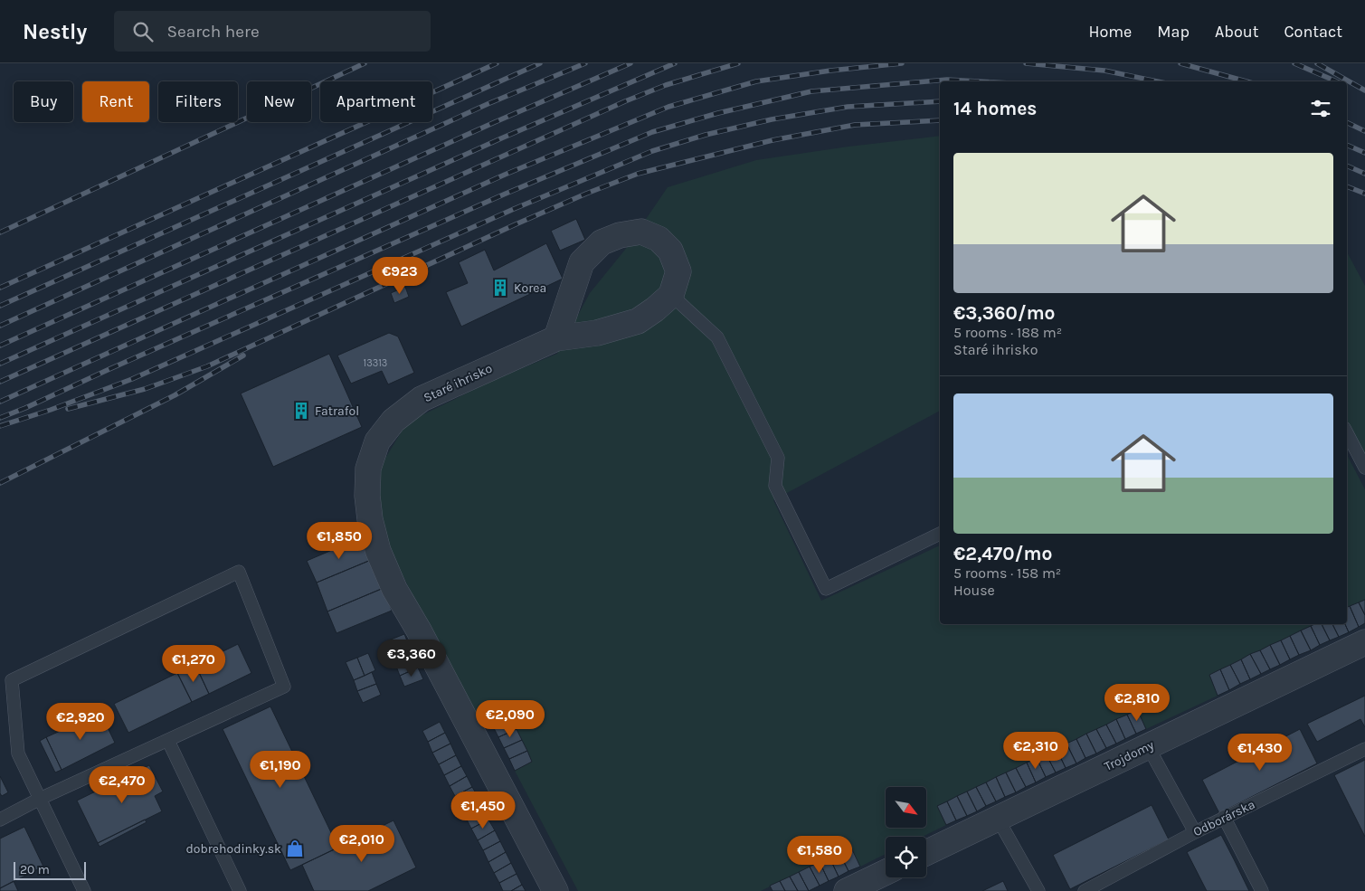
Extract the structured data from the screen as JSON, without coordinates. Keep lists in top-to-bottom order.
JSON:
{
  "streets": {
    "street": ["Staré ihrisko", "Trojdomy"],
    "lane": ["Odborárska"]
  },
  "places": {
    "building": ["Korea", "Fatrafol"],
    "shop": ["dobrehodinky.sk"]
  },
  "house_numbers": ["13313"],
  "scale_bar": "20 m",
  "north": "bottom right",
  "page": {
    "header": "Nestly",
    "search": "Search here",
    "nav": [
      "Home",
      "Map",
      "About",
      "Contact"
    ],
    "chip": [
      "Buy",
      "Rent",
      "Filters",
      "New",
      "Apartment"
    ],
    "heading": "14 homes",
    "list": [
      {
        "name": "€3,360/mo",
        "note": "5 rooms · 188 m² · Staré ihrisko"
      },
      {
        "name": "€2,470/mo",
        "note": "5 rooms · 158 m² · House"
      }
    ],
    "price": [
      "€923",
      "€1,850",
      "€3,360",
      "€1,270",
      "€2,810",
      "€2,090",
      "€2,920",
      "€2,310",
      "€1,430",
      "€1,190",
      "€2,470",
      "€1,450",
      "€2,010",
      "€1,580"
    ],
    "scale": "20 m"
  }
}
